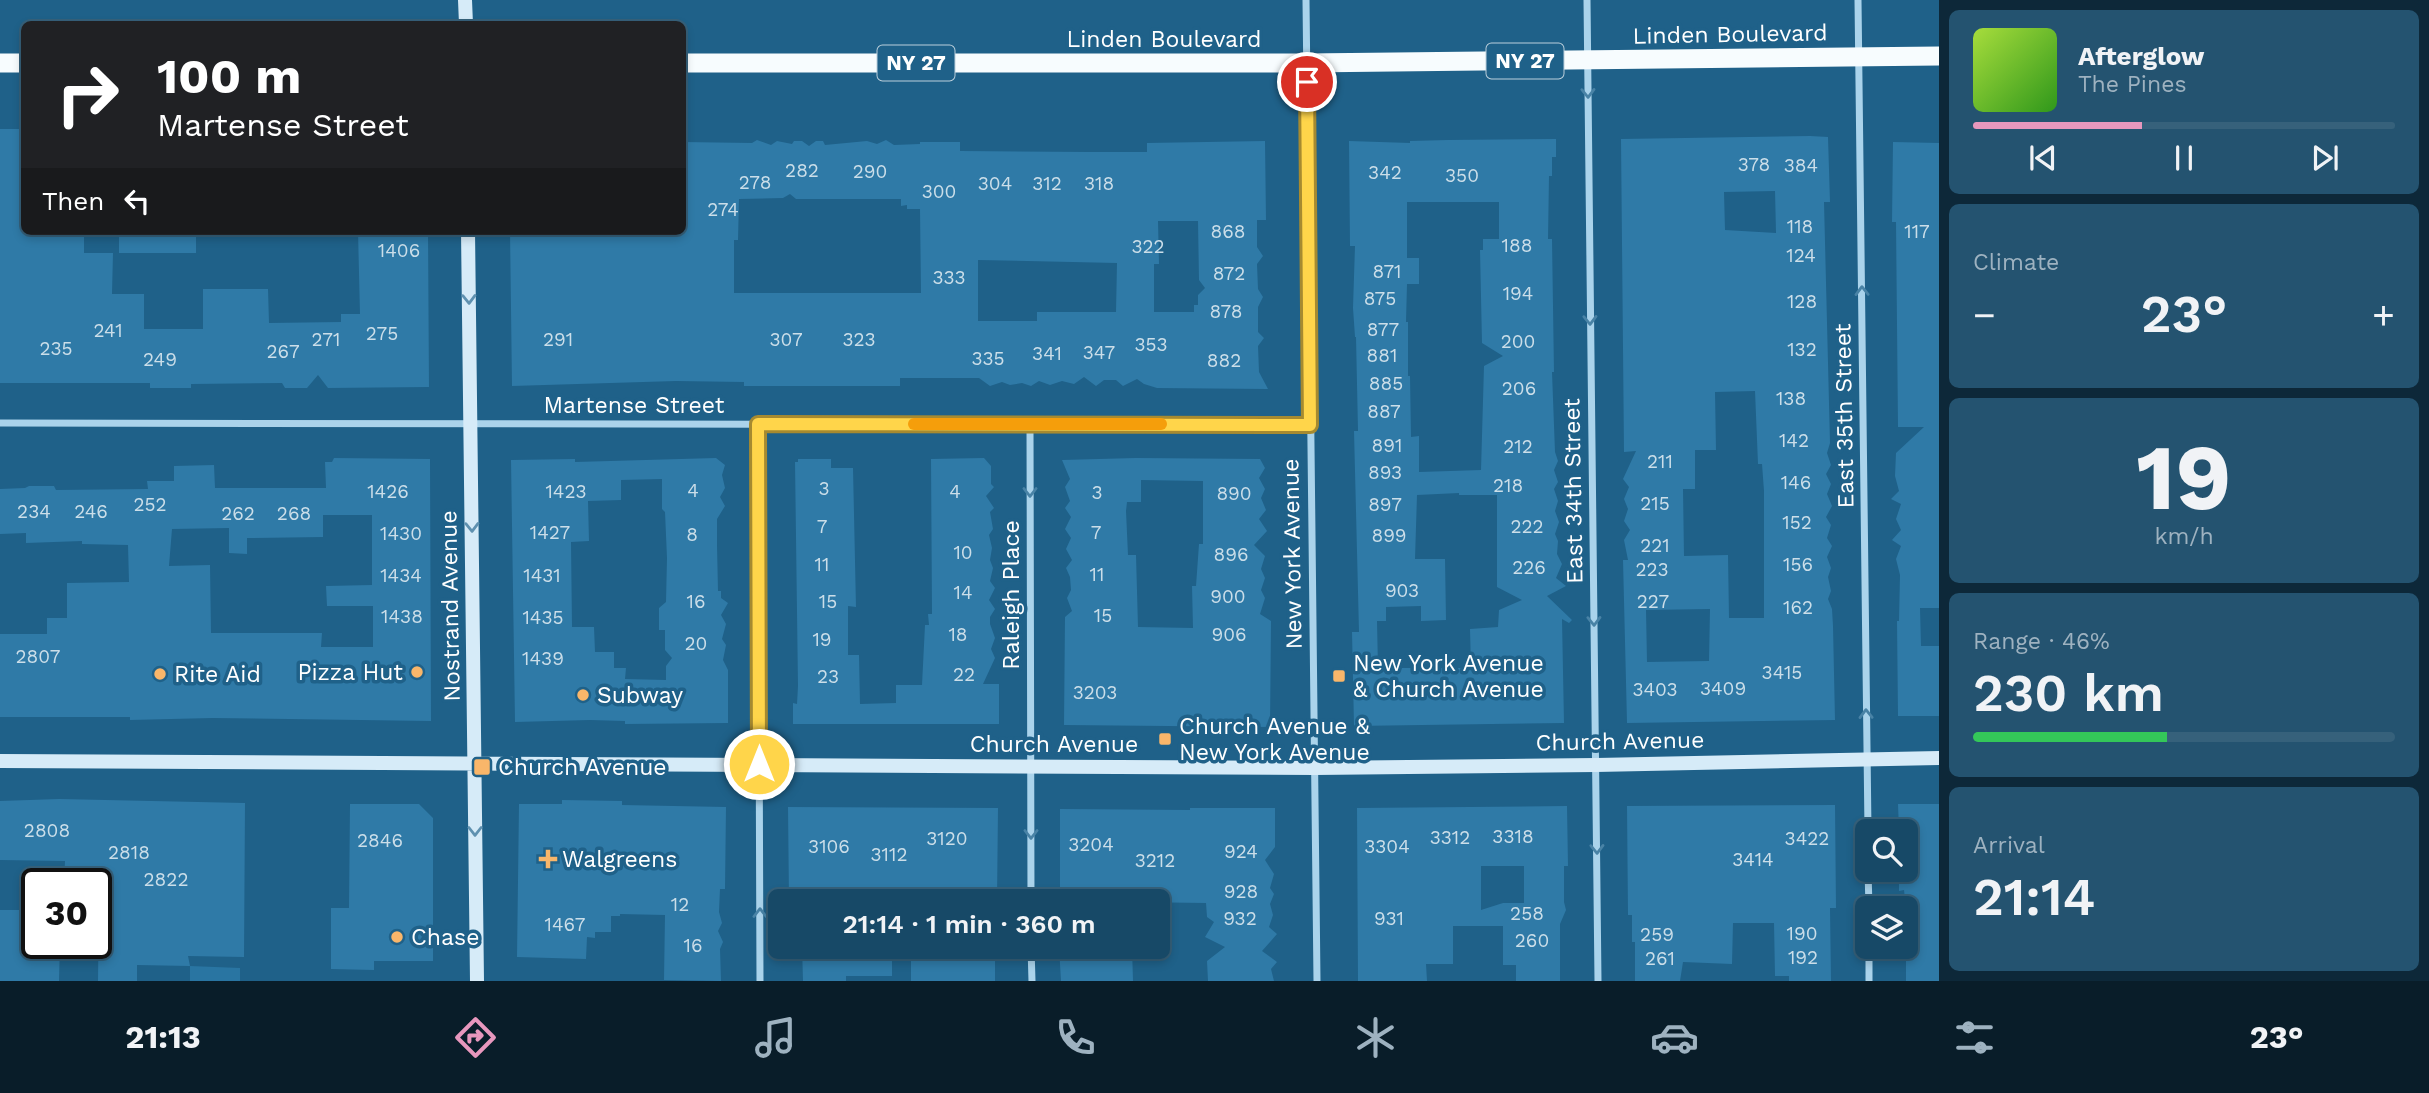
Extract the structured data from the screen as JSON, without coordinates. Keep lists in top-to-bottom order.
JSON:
{
  "streets": {
    "highway": ["Linden Boulevard", "NY 27"],
    "main road": ["Nostrand Avenue", "Church Avenue"],
    "street": [
      "Martense Street",
      "East 35th Street",
      "East 34th Street",
      "New York Avenue",
      "Raleigh Place"
    ]
  },
  "crossings": [
    ["Linden Boulevard", "East 35th Street"],
    ["Linden Boulevard", "East 34th Street"],
    ["Linden Boulevard", "New York Avenue"],
    ["Martense Street", "New York Avenue"],
    ["Martense Street", "Raleigh Place"],
    ["Martense Street", "Nostrand Avenue"],
    ["East 35th Street", "Church Avenue"],
    ["East 34th Street", "Church Avenue"],
    ["New York Avenue", "Church Avenue"],
    ["Raleigh Place", "Church Avenue"],
    ["Nostrand Avenue", "Church Avenue"]
  ],
  "one_way": [
    "East 35th Street",
    "East 34th Street",
    "Raleigh Place",
    "Nostrand Avenue"
  ],
  "places": {
    "other": [
      "Pizza Hut",
      "Rite Aid",
      "Subway",
      "Chase"
    ],
    "transit": ["New York Avenue & Church Avenue", "Church Avenue & New York Avenue", "Church Avenue"],
    "health": ["Walgreens"]
  },
  "house_numbers": [
    "378",
    "384",
    "282",
    "290",
    "342",
    "350",
    "278",
    "304",
    "312",
    "318",
    "300",
    "274",
    "118",
    "868",
    "117",
    "188",
    "322",
    "1406",
    "124",
    "871",
    "872",
    "333",
    "194",
    "875",
    "128",
    "878",
    "877",
    "241",
    "275",
    "271",
    "291",
    "307",
    "323",
    "200",
    "353",
    "235",
    "132",
    "267",
    "347",
    "341",
    "881",
    "335",
    "249",
    "882",
    "885",
    "206",
    "138",
    "887",
    "142",
    "891",
    "212",
    "211",
    "893",
    "146",
    "218",
    "3",
    "4",
    "1426",
    "1423",
    "4",
    "3",
    "890",
    "215",
    "252",
    "897",
    "234",
    "246",
    "262",
    "268",
    "152",
    "7",
    "222",
    "1427",
    "7",
    "1430",
    "8",
    "899",
    "221",
    "10",
    "896",
    "11",
    "156",
    "226",
    "223",
    "11",
    "1434",
    "1431",
    "903",
    "14",
    "900",
    "16",
    "15",
    "227",
    "162",
    "15",
    "1438",
    "1435",
    "18",
    "906",
    "19",
    "20",
    "2807",
    "1439",
    "3415",
    "22",
    "23",
    "3409",
    "3403",
    "3203",
    "2808",
    "3318",
    "3312",
    "3120",
    "3422",
    "2846",
    "3204",
    "3106",
    "3304",
    "924",
    "2818",
    "3112",
    "3414",
    "3212",
    "2822",
    "928",
    "12",
    "258",
    "932",
    "931",
    "1467",
    "190",
    "259",
    "260",
    "16",
    "192",
    "261"
  ],
  "page": {
    "turn": ["100 m", "Martense Street"],
    "song": ["Afterglow", "The Pines"],
    "then": "Then",
    "tile": [
      "Climate",
      ["19", "km/h"],
      ["Range · 46%", "230 km"],
      ["Arrival", "21:14"]
    ],
    "heat": ["−", "23°", "+"],
    "limit": "30",
    "trip": "21:14 · 1 min · 360 m",
    "tabs": ["21:13", "23°"]
  }
}
